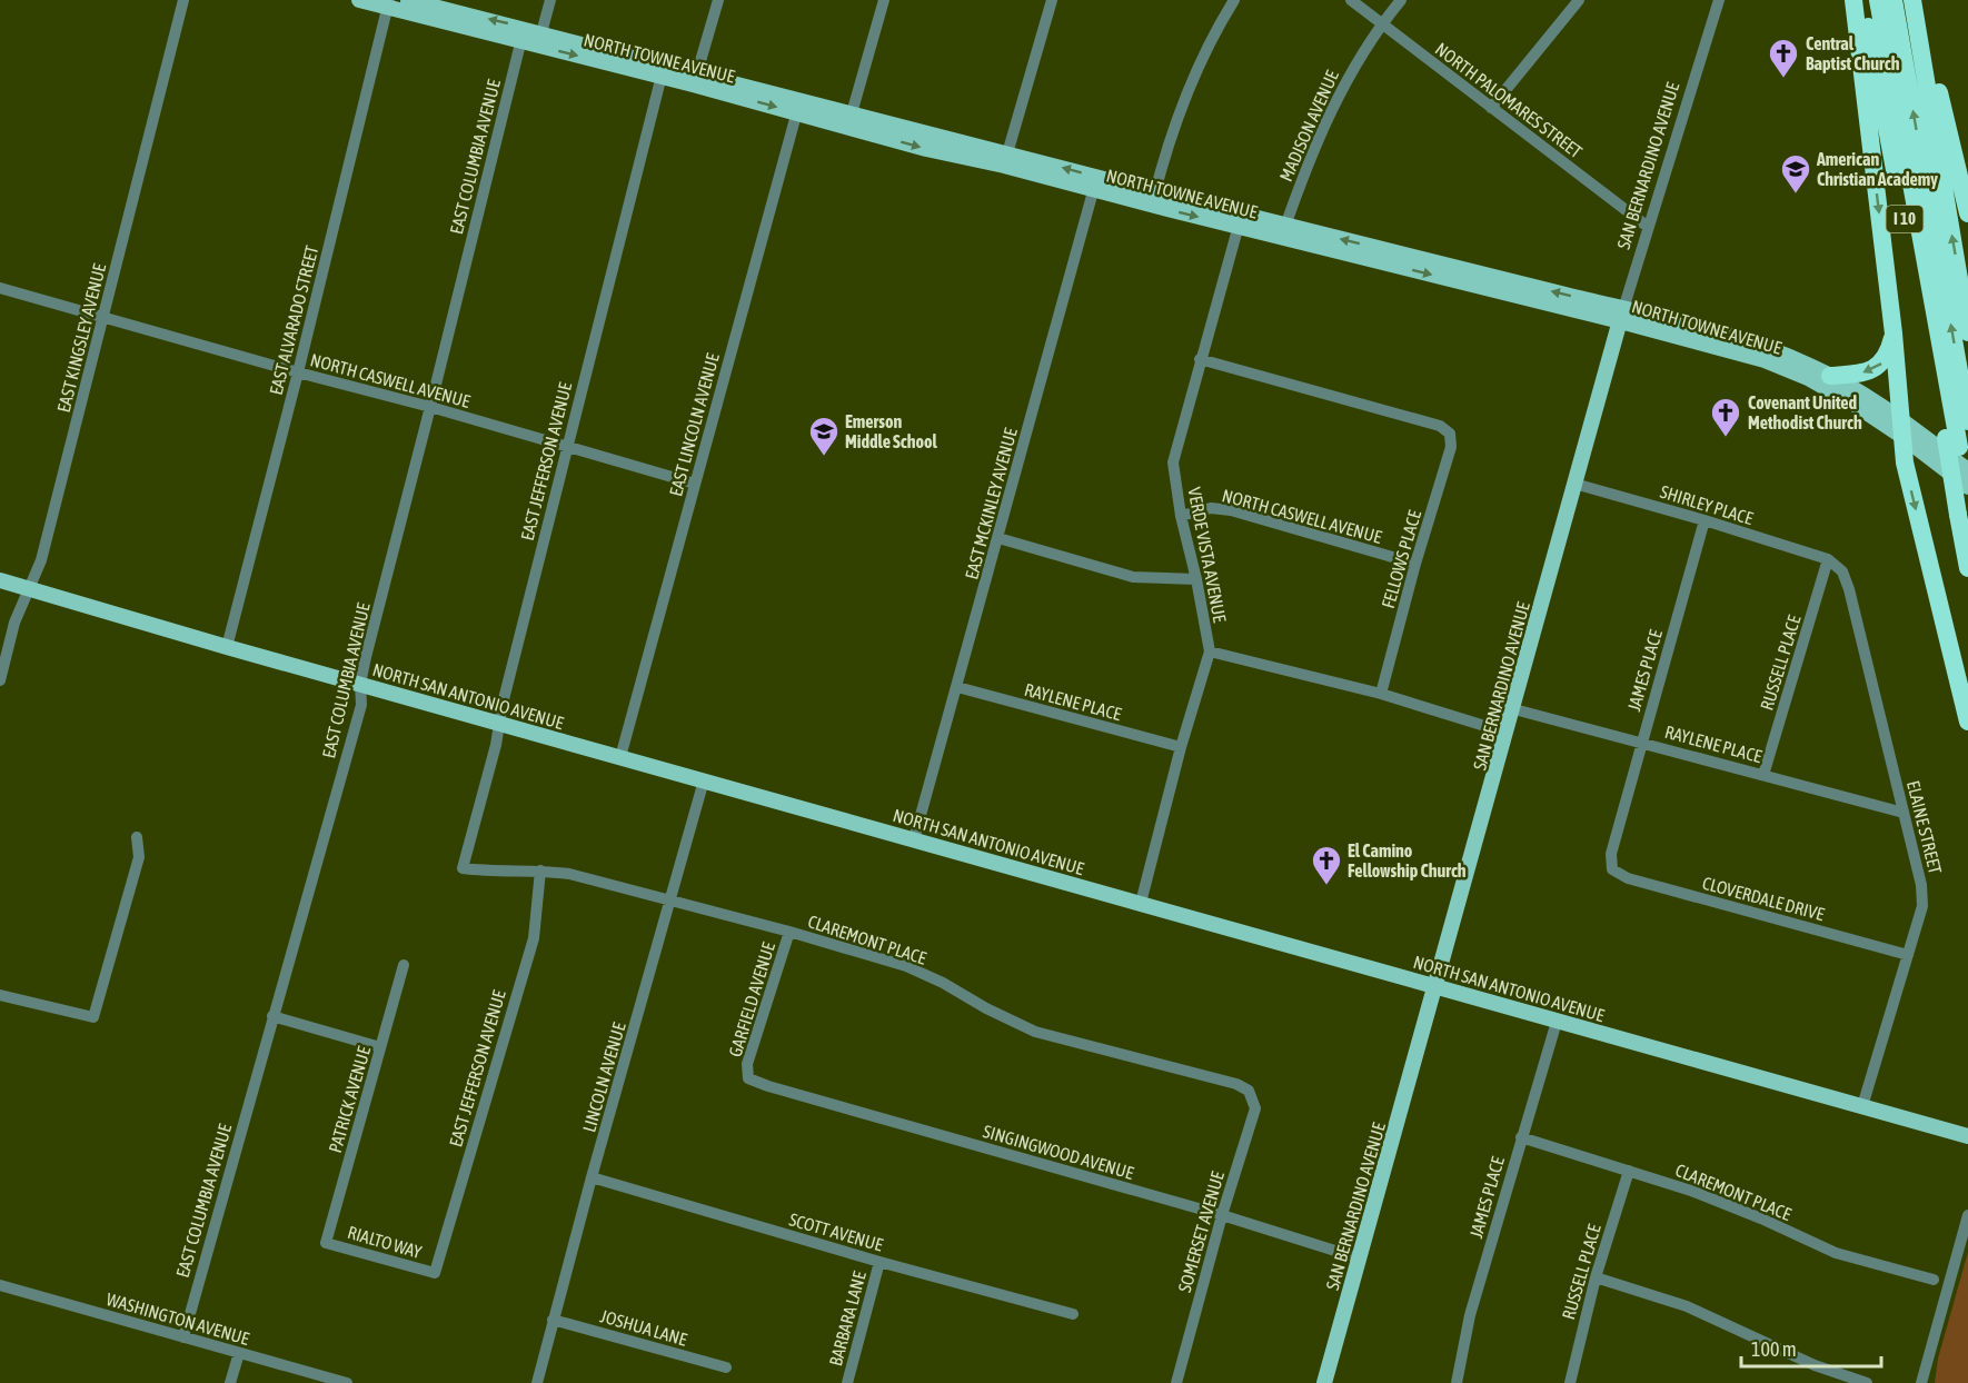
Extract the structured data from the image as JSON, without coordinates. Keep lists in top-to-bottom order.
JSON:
{
  "streets": {
    "highway": ["I 10"],
    "main road": ["NORTH TOWNE AVENUE", "SAN BERNARDINO AVENUE", "NORTH SAN ANTONIO AVENUE"],
    "street": [
      "NORTH PALOMARES STREET",
      "MADISON AVENUE",
      "EAST COLUMBIA AVENUE",
      "EAST ALVARADO STREET",
      "EAST KINGSLEY AVENUE",
      "NORTH CASWELL AVENUE",
      "EAST LINCOLN AVENUE",
      "EAST JEFFERSON AVENUE",
      "EAST MCKINLEY AVENUE",
      "SHIRLEY PLACE",
      "VERDE VISTA AVENUE",
      "FELLOWS PLACE",
      "RUSSELL PLACE",
      "JAMES PLACE",
      "RAYLENE PLACE",
      "ELAINE STREET",
      "CLOVERDALE DRIVE",
      "CLAREMONT PLACE",
      "GARFIELD AVENUE",
      "LINCOLN AVENUE",
      "PATRICK AVENUE",
      "SINGINGWOOD AVENUE",
      "SCOTT AVENUE",
      "SOMERSET AVENUE",
      "RIALTO WAY",
      "WASHINGTON AVENUE",
      "BARBARA LANE",
      "JOSHUA LANE"
    ]
  },
  "crossings": [
    ["NORTH TOWNE AVENUE", "MADISON AVENUE"],
    ["NORTH TOWNE AVENUE", "EAST COLUMBIA AVENUE"],
    ["NORTH TOWNE AVENUE", "SAN BERNARDINO AVENUE"],
    ["NORTH TOWNE AVENUE", "EAST ALVARADO STREET"],
    ["NORTH TOWNE AVENUE", "EAST LINCOLN AVENUE"],
    ["NORTH TOWNE AVENUE", "EAST JEFFERSON AVENUE"],
    ["NORTH TOWNE AVENUE", "EAST MCKINLEY AVENUE"],
    ["NORTH TOWNE AVENUE", "VERDE VISTA AVENUE"],
    ["NORTH PALOMARES STREET", "MADISON AVENUE"],
    ["NORTH PALOMARES STREET", "SAN BERNARDINO AVENUE"],
    ["EAST COLUMBIA AVENUE", "NORTH CASWELL AVENUE"],
    ["EAST COLUMBIA AVENUE", "NORTH SAN ANTONIO AVENUE"],
    ["EAST COLUMBIA AVENUE", "WASHINGTON AVENUE"],
    ["SAN BERNARDINO AVENUE", "SHIRLEY PLACE"],
    ["SAN BERNARDINO AVENUE", "NORTH SAN ANTONIO AVENUE"],
    ["SAN BERNARDINO AVENUE", "RAYLENE PLACE"],
    ["SAN BERNARDINO AVENUE", "SINGINGWOOD AVENUE"],
    ["EAST ALVARADO STREET", "NORTH CASWELL AVENUE"],
    ["EAST ALVARADO STREET", "NORTH SAN ANTONIO AVENUE"],
    ["EAST KINGSLEY AVENUE", "NORTH CASWELL AVENUE"],
    ["EAST KINGSLEY AVENUE", "NORTH SAN ANTONIO AVENUE"],
    ["NORTH CASWELL AVENUE", "EAST LINCOLN AVENUE"],
    ["NORTH CASWELL AVENUE", "EAST JEFFERSON AVENUE"],
    ["NORTH CASWELL AVENUE", "VERDE VISTA AVENUE"],
    ["NORTH CASWELL AVENUE", "FELLOWS PLACE"],
    ["EAST LINCOLN AVENUE", "NORTH SAN ANTONIO AVENUE"],
    ["EAST JEFFERSON AVENUE", "NORTH SAN ANTONIO AVENUE"],
    ["EAST JEFFERSON AVENUE", "CLAREMONT PLACE"],
    ["EAST JEFFERSON AVENUE", "RIALTO WAY"],
    ["EAST MCKINLEY AVENUE", "NORTH SAN ANTONIO AVENUE"],
    ["EAST MCKINLEY AVENUE", "RAYLENE PLACE"],
    ["SHIRLEY PLACE", "RUSSELL PLACE"],
    ["SHIRLEY PLACE", "JAMES PLACE"],
    ["SHIRLEY PLACE", "ELAINE STREET"],
    ["VERDE VISTA AVENUE", "FELLOWS PLACE"],
    ["VERDE VISTA AVENUE", "NORTH SAN ANTONIO AVENUE"],
    ["VERDE VISTA AVENUE", "RAYLENE PLACE"],
    ["RUSSELL PLACE", "RAYLENE PLACE"],
    ["RUSSELL PLACE", "ELAINE STREET"],
    ["RUSSELL PLACE", "CLAREMONT PLACE"],
    ["JAMES PLACE", "NORTH SAN ANTONIO AVENUE"],
    ["JAMES PLACE", "RAYLENE PLACE"],
    ["JAMES PLACE", "CLOVERDALE DRIVE"],
    ["JAMES PLACE", "CLAREMONT PLACE"],
    ["NORTH SAN ANTONIO AVENUE", "ELAINE STREET"],
    ["NORTH SAN ANTONIO AVENUE", "LINCOLN AVENUE"],
    ["RAYLENE PLACE", "ELAINE STREET"],
    ["ELAINE STREET", "CLOVERDALE DRIVE"],
    ["CLAREMONT PLACE", "GARFIELD AVENUE"],
    ["CLAREMONT PLACE", "LINCOLN AVENUE"],
    ["CLAREMONT PLACE", "SOMERSET AVENUE"],
    ["GARFIELD AVENUE", "SINGINGWOOD AVENUE"],
    ["LINCOLN AVENUE", "SCOTT AVENUE"],
    ["LINCOLN AVENUE", "JOSHUA LANE"],
    ["PATRICK AVENUE", "RIALTO WAY"],
    ["SINGINGWOOD AVENUE", "SOMERSET AVENUE"],
    ["SCOTT AVENUE", "BARBARA LANE"]
  ],
  "places": {
    "church": ["Central Baptist Church", "Covenant United Methodist Church", "El Camino Fellowship Church"],
    "school or university": ["American Christian Academy", "Emerson Middle School"]
  },
  "scale_bar": "100 m"
}
